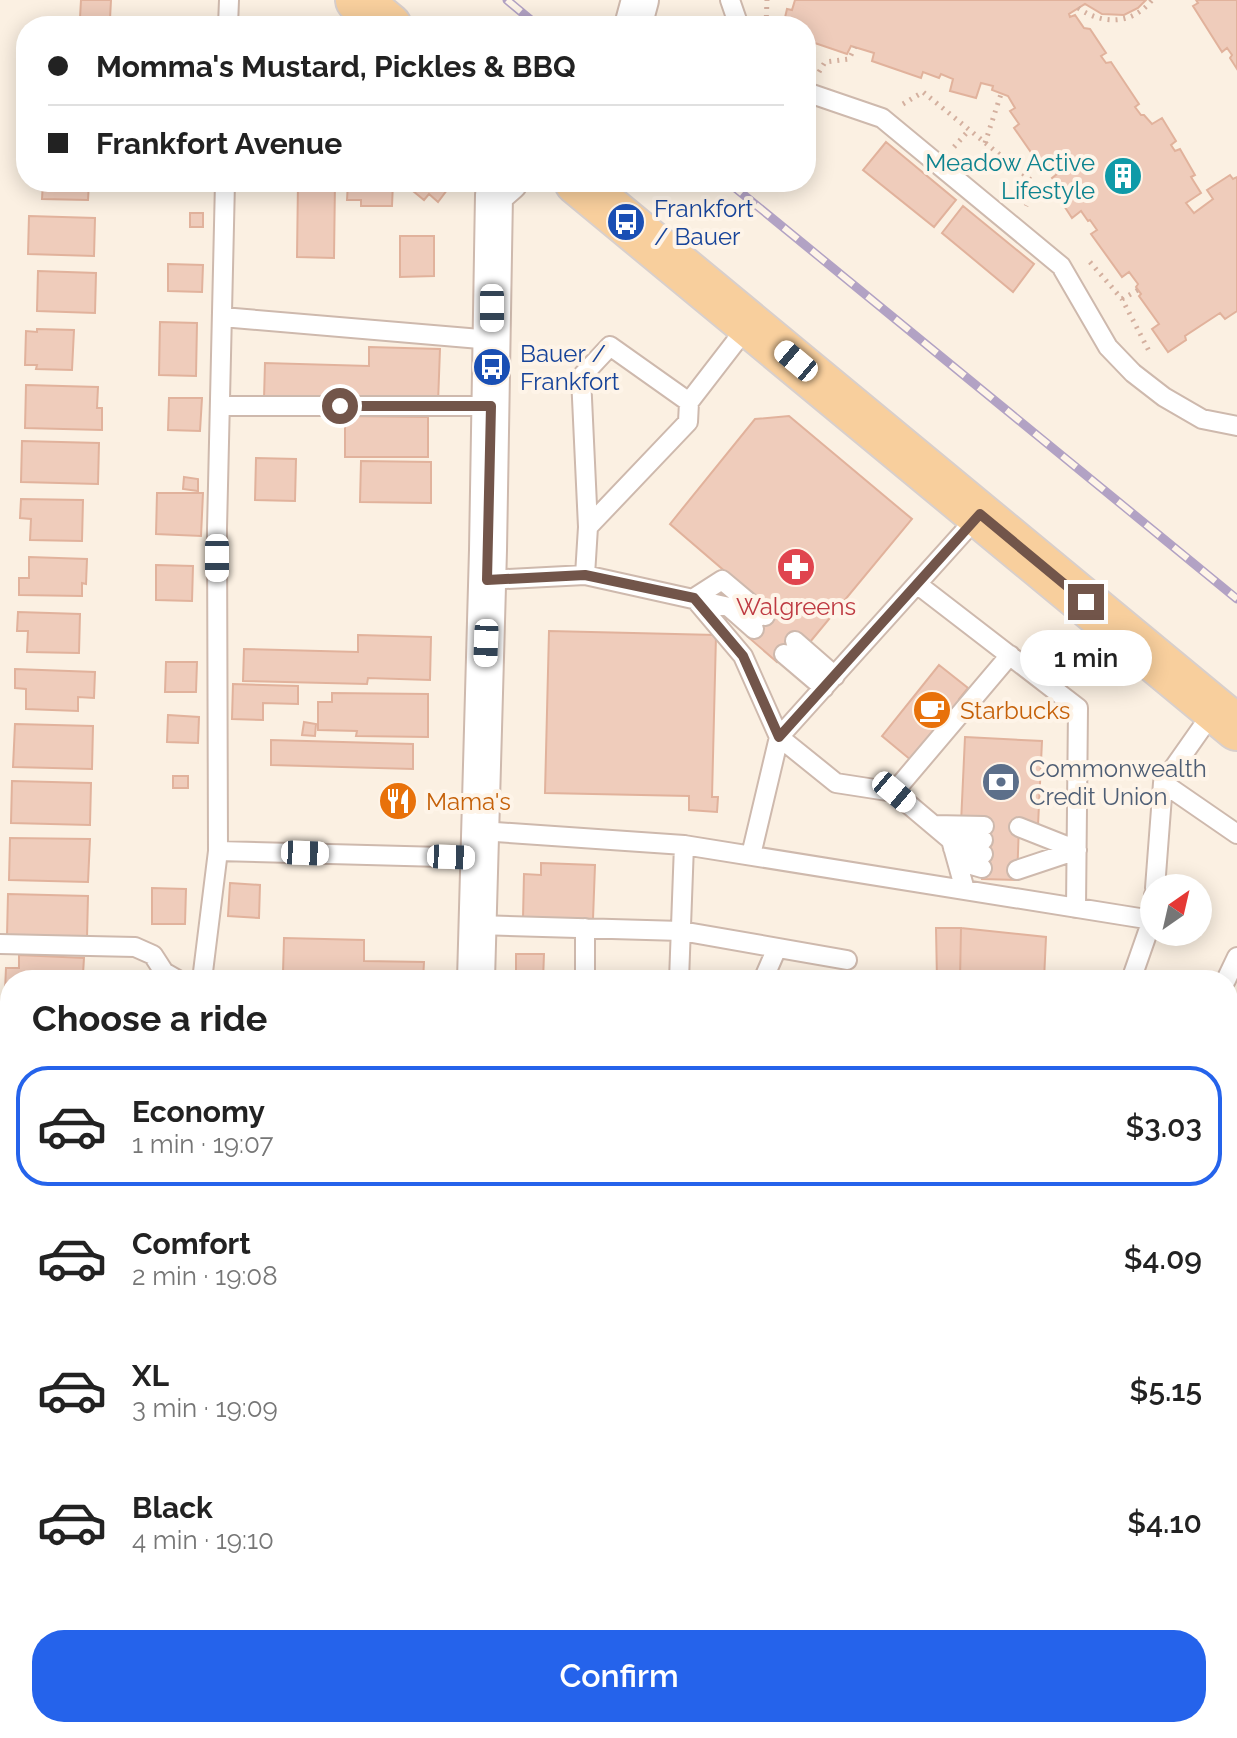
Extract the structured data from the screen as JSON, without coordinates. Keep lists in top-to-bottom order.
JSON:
{
  "places": {
    "building": ["Meadow Active Lifestyle"],
    "bus stop": ["Frankfort / Bauer", "Bauer / Frankfort"],
    "pharmacy": ["Walgreens"],
    "cafe": ["Starbucks"],
    "bank": ["Commonwealth Credit Union"],
    "restaurant": ["Mama's"]
  },
  "north": "top right",
  "page": {
    "banner": ["Momma's Mustard, Pickles & BBQ", "Frankfort Avenue"],
    "bubble": "1 min",
    "heading": "Choose a ride",
    "list": [
      {
        "name": "Economy",
        "note": "1 min · 19:07",
        "value": "$3.03"
      },
      {
        "name": "Comfort",
        "note": "2 min · 19:08",
        "value": "$4.09"
      },
      {
        "name": "XL",
        "note": "3 min · 19:09",
        "value": "$5.15"
      },
      {
        "name": "Black",
        "note": "4 min · 19:10",
        "value": "$4.10"
      }
    ],
    "buttons": "Confirm"
  }
}
